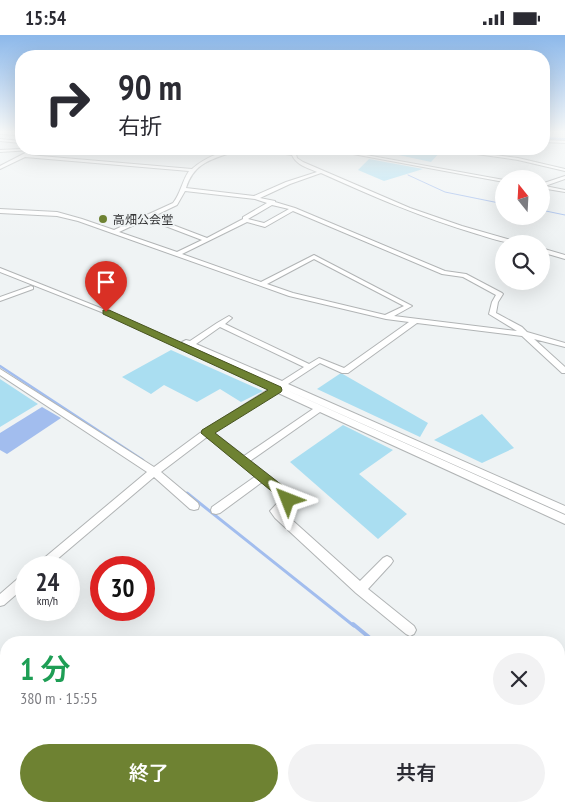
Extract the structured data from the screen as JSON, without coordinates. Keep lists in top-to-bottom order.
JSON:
{
  "places": ["高畑公会堂"],
  "north": "top",
  "page": {
    "status": "15:54",
    "turn": ["90 m", "右折"],
    "speed": "24 km/h",
    "limit": "30",
    "heading": ["1 分", "380 m · 15:55"],
    "buttons": ["終了", "共有"]
  }
}
